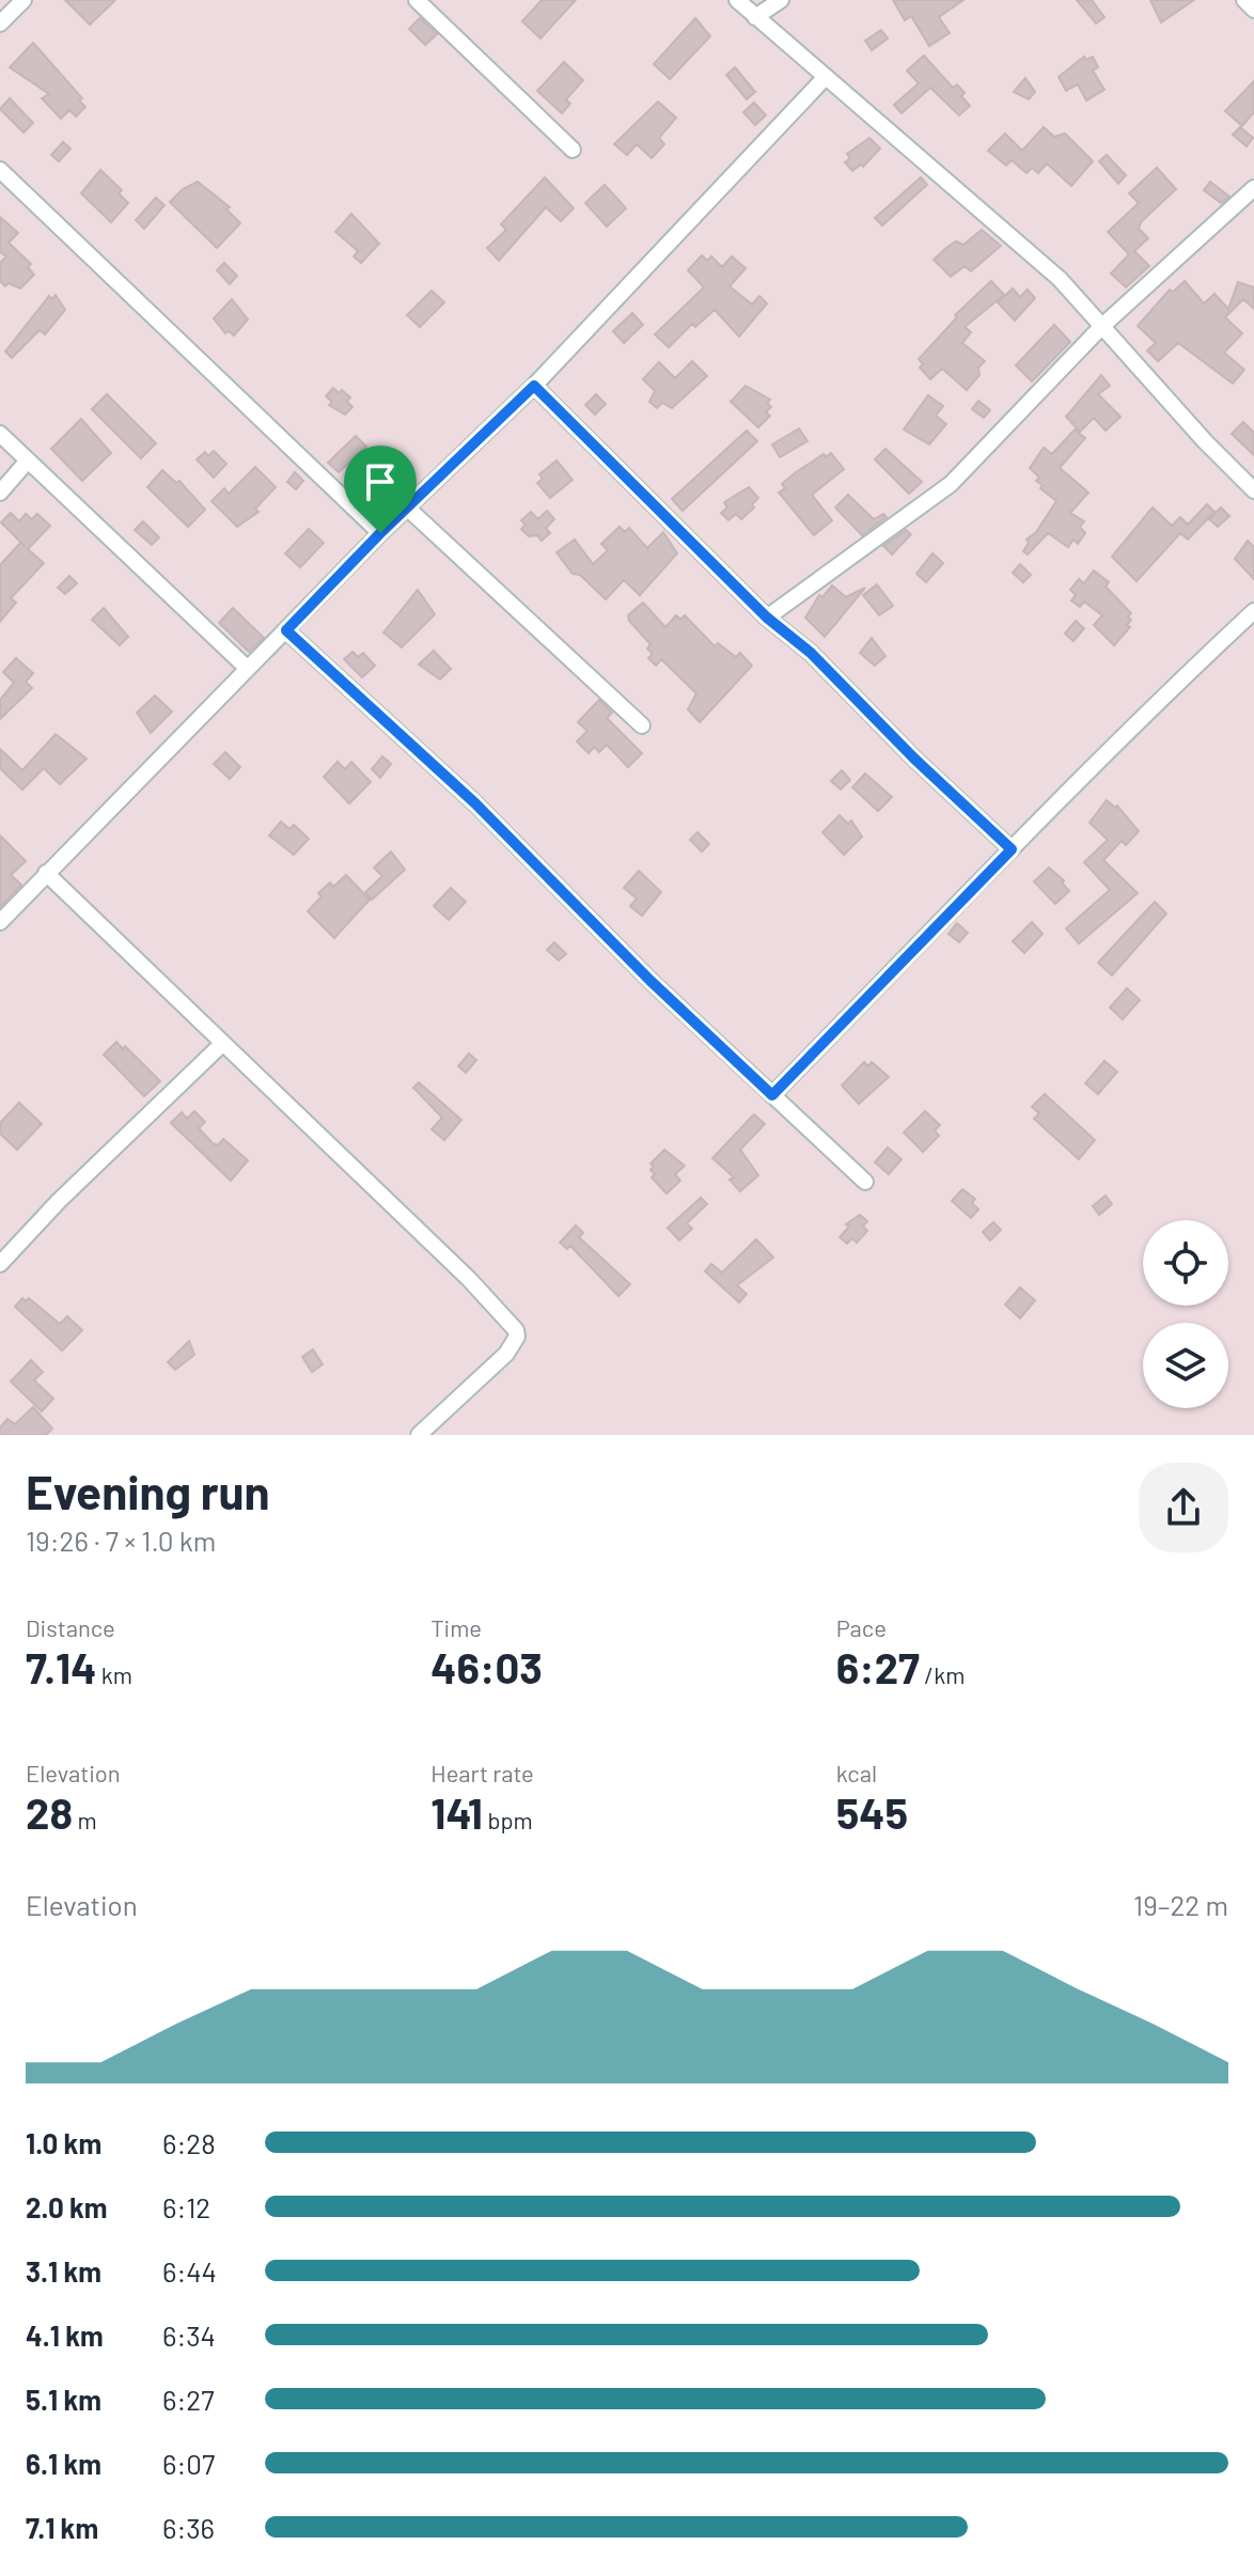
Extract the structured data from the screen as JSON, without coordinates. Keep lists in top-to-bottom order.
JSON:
{
  "page": {
    "heading": ["Evening run", "19:26 · 7 × 1.0 km"],
    "stats": [
      ["Distance", "7.14 km"],
      ["Time", "46:03"],
      ["Pace", "6:27 /km"],
      ["Elevation", "28 m"],
      ["Heart rate", "141 bpm"],
      ["kcal", "545"]
    ],
    "chart": ["Elevation", "19–22 m"],
    "list": [
      {
        "name": "1.0 km",
        "note": "6:28"
      },
      {
        "name": "2.0 km",
        "note": "6:12"
      },
      {
        "name": "3.1 km",
        "note": "6:44"
      },
      {
        "name": "4.1 km",
        "note": "6:34"
      },
      {
        "name": "5.1 km",
        "note": "6:27"
      },
      {
        "name": "6.1 km",
        "note": "6:07"
      },
      {
        "name": "7.1 km",
        "note": "6:36"
      }
    ]
  }
}
